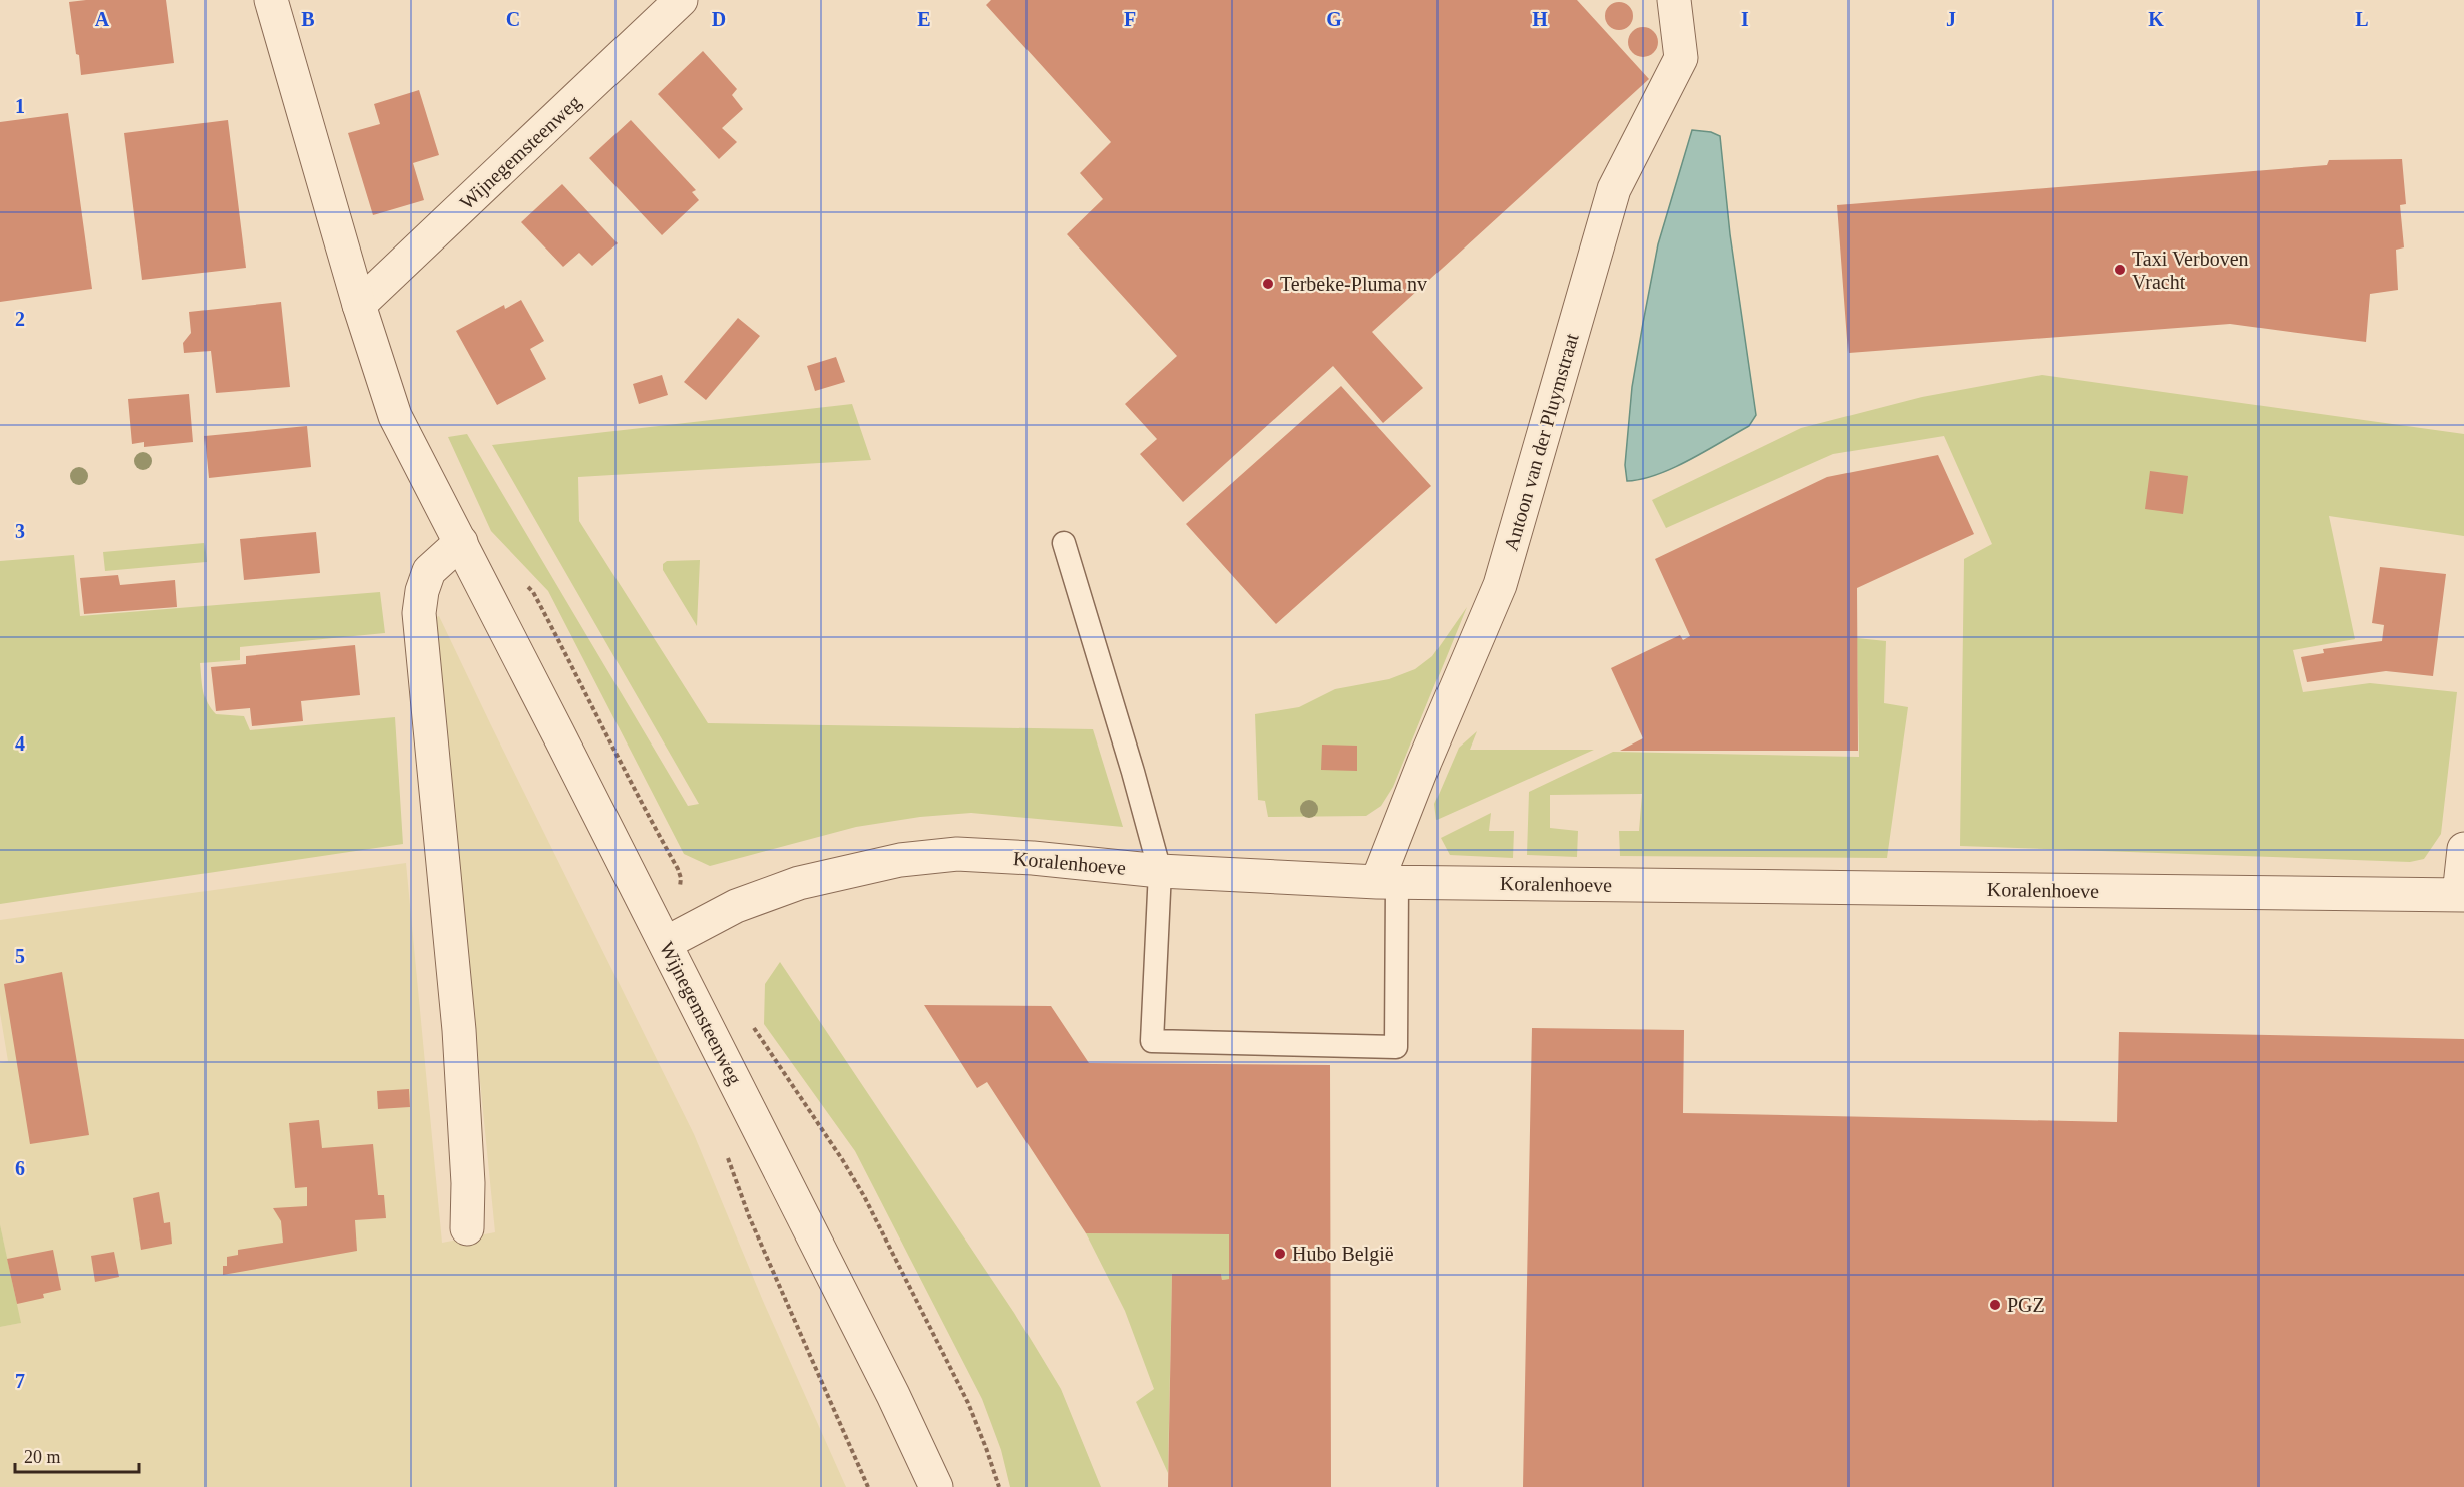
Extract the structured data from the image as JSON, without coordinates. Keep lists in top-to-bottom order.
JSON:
{
  "streets": {
    "street": ["Wijnegemsteenweg", "Antoon van der Pluymstraat", "Koralenhoeve"]
  },
  "crossings": [
    ["Wijnegemsteenweg", "Koralenhoeve"],
    ["Antoon van der Pluymstraat", "Koralenhoeve"]
  ],
  "places": [
    "Taxi Verboven Vracht",
    "Terbeke-Pluma nv",
    "Hubo België",
    "PGZ"
  ],
  "scale_bar": "20 m",
  "grid": {
    "columns": [
      "A",
      "B",
      "C",
      "D",
      "E",
      "F",
      "G",
      "H",
      "I",
      "J",
      "K",
      "L"
    ],
    "rows": [
      "1",
      "2",
      "3",
      "4",
      "5",
      "6",
      "7"
    ]
  }
}
